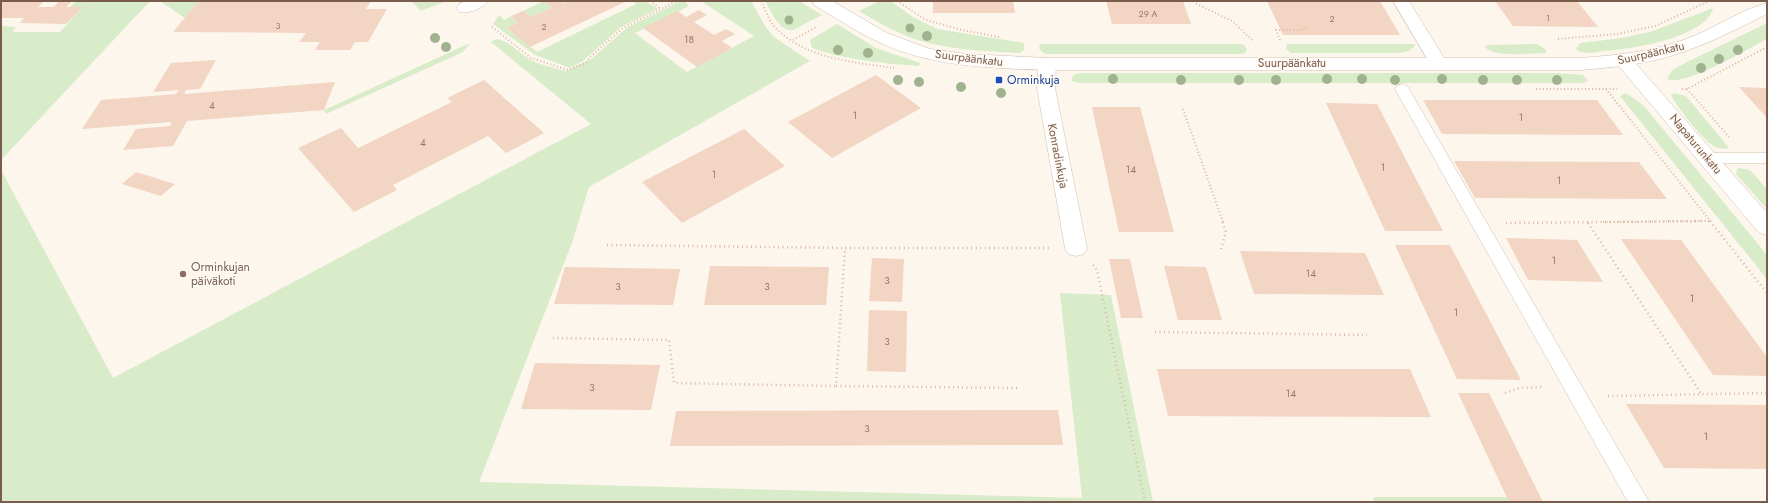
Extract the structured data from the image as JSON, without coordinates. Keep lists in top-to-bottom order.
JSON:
{
  "streets": {
    "street": ["Suurpäänkatu", "Napaturunkatu", "Konradinkuja"]
  },
  "crossings": [
    ["Suurpäänkatu", "Napaturunkatu"],
    ["Suurpäänkatu", "Konradinkuja"]
  ],
  "places": {
    "transit": ["Orminkuja"],
    "other": ["Orminkujan päiväkoti"]
  },
  "house_numbers": [
    "29 A",
    "1",
    "2",
    "3",
    "2",
    "18",
    "4",
    "1",
    "1",
    "4",
    "1",
    "14",
    "1",
    "1",
    "1",
    "14",
    "3",
    "3",
    "3",
    "1",
    "1",
    "3",
    "3",
    "14",
    "3",
    "1"
  ]
}
